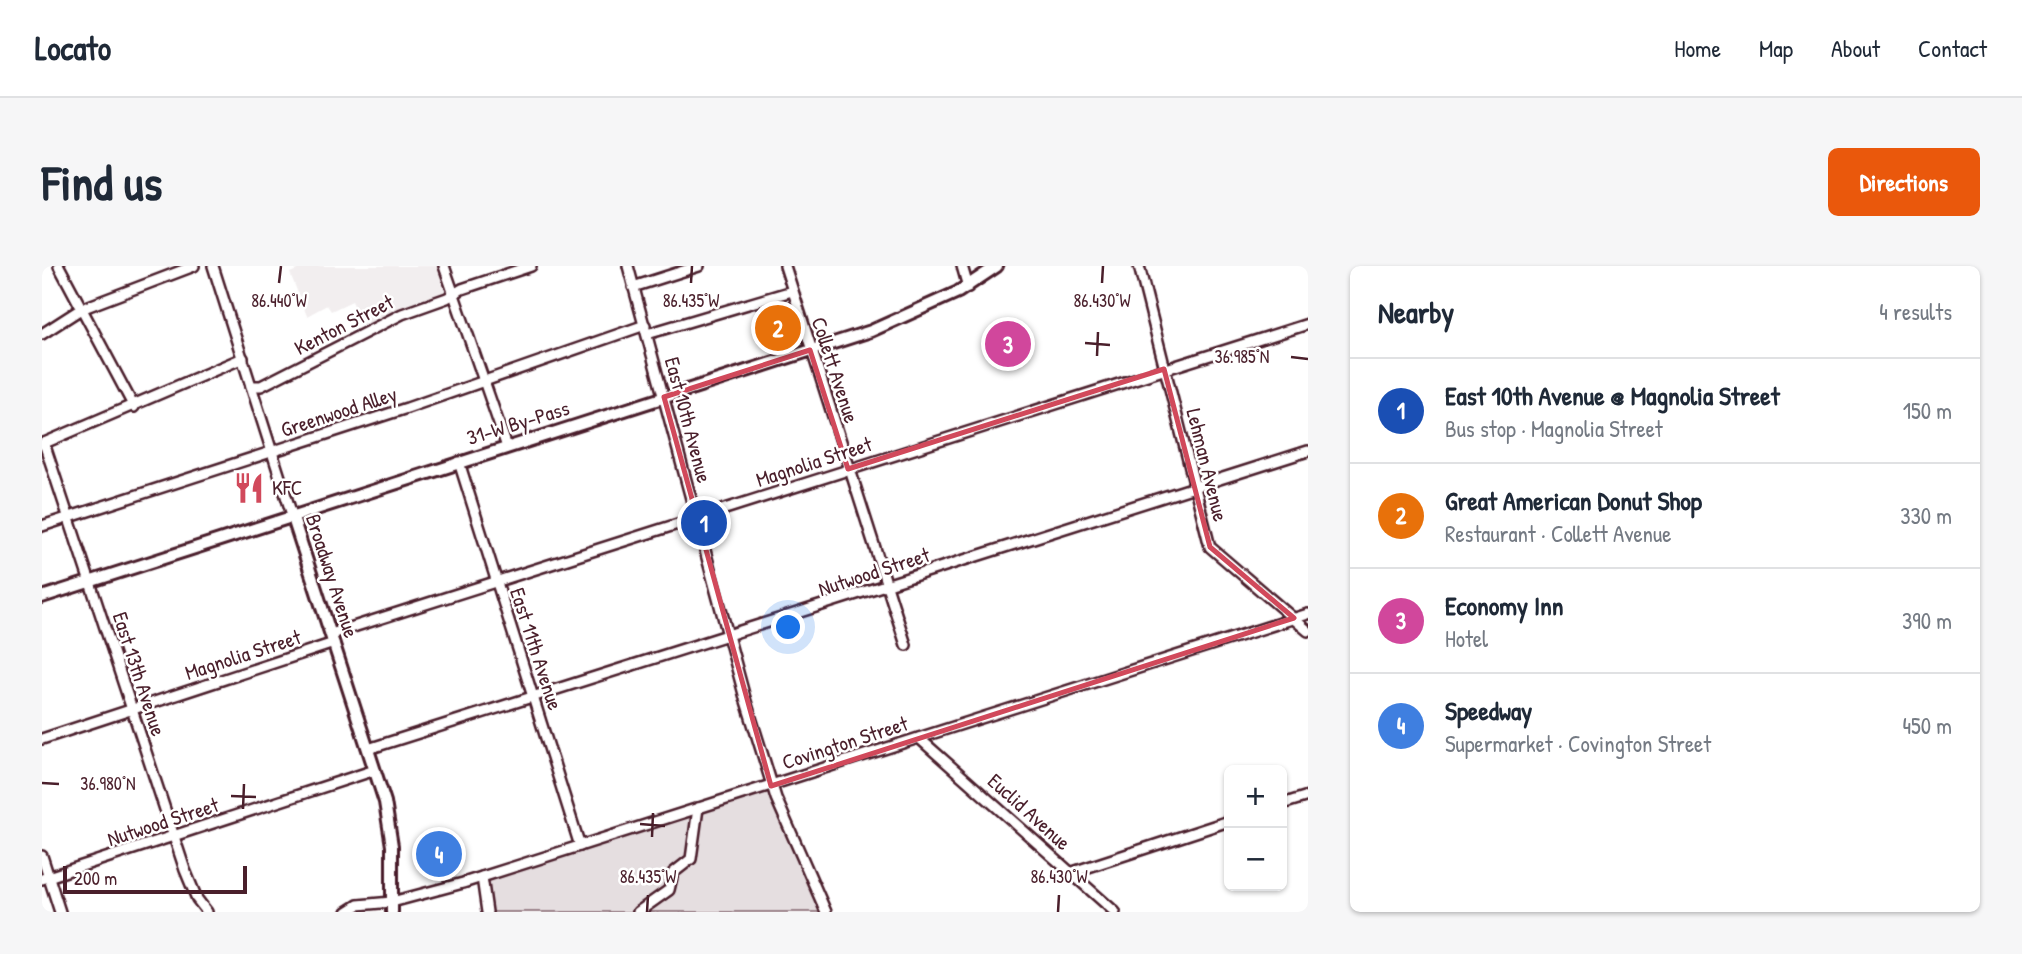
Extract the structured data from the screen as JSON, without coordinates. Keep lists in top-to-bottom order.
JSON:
{
  "streets": {
    "main road": ["31-W By-Pass", "Broadway Avenue"],
    "street": [
      "Kenton Street",
      "Collett Avenue",
      "Greenwood Alley",
      "East 10th Avenue",
      "Magnolia Street",
      "Lehman Avenue",
      "Nutwood Street",
      "East 11th Avenue",
      "East 13th Avenue",
      "Covington Street",
      "Euclid Avenue"
    ]
  },
  "crossings": [
    ["Kenton Street", "Broadway Avenue"],
    ["Collett Avenue", "Greenwood Alley"],
    ["Collett Avenue", "31-W By-Pass"],
    ["Collett Avenue", "Magnolia Street"],
    ["Collett Avenue", "Nutwood Street"],
    ["Greenwood Alley", "East 10th Avenue"],
    ["Greenwood Alley", "Broadway Avenue"],
    ["Greenwood Alley", "East 13th Avenue"],
    ["East 10th Avenue", "31-W By-Pass"],
    ["East 10th Avenue", "Magnolia Street"],
    ["East 10th Avenue", "Nutwood Street"],
    ["East 10th Avenue", "Covington Street"],
    ["31-W By-Pass", "Broadway Avenue"],
    ["31-W By-Pass", "East 11th Avenue"],
    ["31-W By-Pass", "East 13th Avenue"],
    ["Magnolia Street", "Lehman Avenue"],
    ["Magnolia Street", "Broadway Avenue"],
    ["Magnolia Street", "East 11th Avenue"],
    ["Magnolia Street", "East 13th Avenue"],
    ["Lehman Avenue", "Nutwood Street"],
    ["Lehman Avenue", "Covington Street"],
    ["Nutwood Street", "Broadway Avenue"],
    ["Nutwood Street", "East 11th Avenue"],
    ["Nutwood Street", "East 13th Avenue"],
    ["Broadway Avenue", "Covington Street"],
    ["East 11th Avenue", "Covington Street"],
    ["Covington Street", "Euclid Avenue"]
  ],
  "places": {
    "restaurant": ["KFC"]
  },
  "scale_bar": "200 m",
  "page": {
    "header": "Locato",
    "nav": [
      "Home",
      "Map",
      "About",
      "Contact"
    ],
    "buttons": "Directions",
    "title": "Find us",
    "heading": ["Nearby", "4 results"],
    "pins": [
      "2",
      "3",
      "1",
      "4"
    ],
    "list": [
      {
        "mark": "1",
        "name": "East 10th Avenue @ Magnolia Street",
        "note": "Bus stop · Magnolia Street",
        "value": "150 m"
      },
      {
        "mark": "2",
        "name": "Great American Donut Shop",
        "note": "Restaurant · Collett Avenue",
        "value": "330 m"
      },
      {
        "mark": "3",
        "name": "Economy Inn",
        "note": "Hotel",
        "value": "390 m"
      },
      {
        "mark": "4",
        "name": "Speedway",
        "note": "Supermarket · Covington Street",
        "value": "450 m"
      }
    ],
    "map_buttons": ["+", "−"],
    "scale": "200 m"
  },
  "coordinates": [
    "86.440°W",
    "86.435°W",
    "86.430°W",
    "36.985°N",
    "36.980°N"
  ]
}
